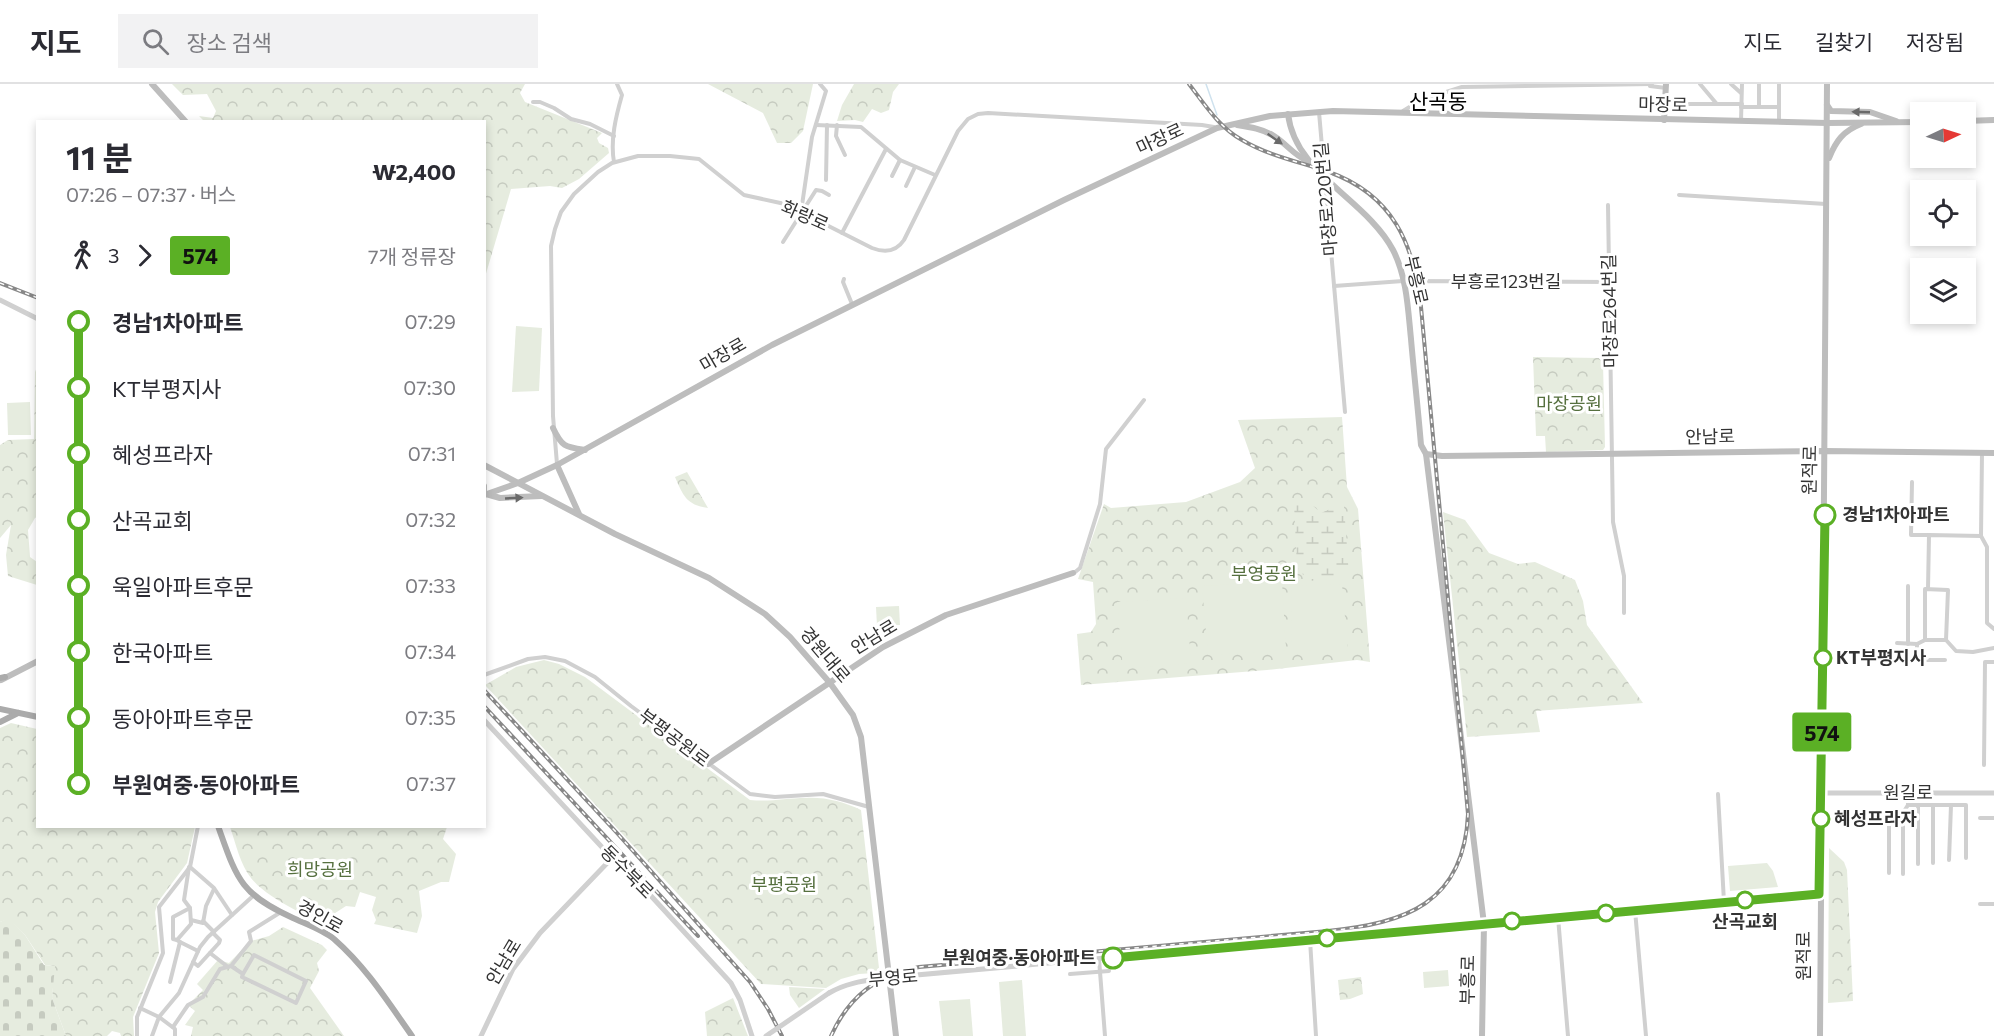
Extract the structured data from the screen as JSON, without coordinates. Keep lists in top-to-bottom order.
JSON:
{
  "streets": {
    "main road": [
      "마장로",
      "부흥로",
      "안남로",
      "원적로",
      "경원대로",
      "경인로"
    ],
    "street": [
      "마장로220번길",
      "화랑로",
      "부흥로123번길",
      "마장로264번길",
      "부평공원로",
      "원길로",
      "동수북로",
      "부영로"
    ]
  },
  "crossings": [
    ["마장로", "마장로220번길"],
    ["마장로", "화랑로"],
    ["마장로", "부흥로"],
    ["마장로", "원적로"],
    ["마장로", "경원대로"],
    ["마장로220번길", "부흥로"],
    ["부흥로", "부흥로123번길"],
    ["부흥로", "안남로"],
    ["부흥로", "부영로"],
    ["부흥로123번길", "마장로264번길"],
    ["마장로264번길", "안남로"],
    ["안남로", "원적로"],
    ["안남로", "경원대로"],
    ["안남로", "부평공원로"],
    ["안남로", "동수북로"],
    ["원적로", "원길로"],
    ["원적로", "부영로"],
    ["경원대로", "부평공원로"],
    ["경원대로", "부영로"]
  ],
  "districts": ["산곡동"],
  "parks": [
    "마장공원",
    "부영공원",
    "희망공원",
    "부평공원"
  ],
  "places": [
    "경남1차아파트",
    "KT부평지사",
    "혜성프라자",
    "산곡교회",
    "부원여중·동아아파트"
  ],
  "lines": ["bus line 574"],
  "north": "right",
  "page": {
    "header": "지도",
    "search": "장소 검색",
    "nav": ["지도", "길찾기", "저장됨"],
    "on_map": "574",
    "heading": ["11 분", "07:26 – 07:37 · 버스", "₩2,400"],
    "legs": ["3", "574", "7개 정류장"],
    "list": [
      {
        "name": "경남1차아파트",
        "value": "07:29"
      },
      {
        "name": "KT부평지사",
        "value": "07:30"
      },
      {
        "name": "혜성프라자",
        "value": "07:31"
      },
      {
        "name": "산곡교회",
        "value": "07:32"
      },
      {
        "name": "욱일아파트후문",
        "value": "07:33"
      },
      {
        "name": "한국아파트",
        "value": "07:34"
      },
      {
        "name": "동아아파트후문",
        "value": "07:35"
      },
      {
        "name": "부원여중·동아아파트",
        "value": "07:37"
      }
    ]
  }
}
